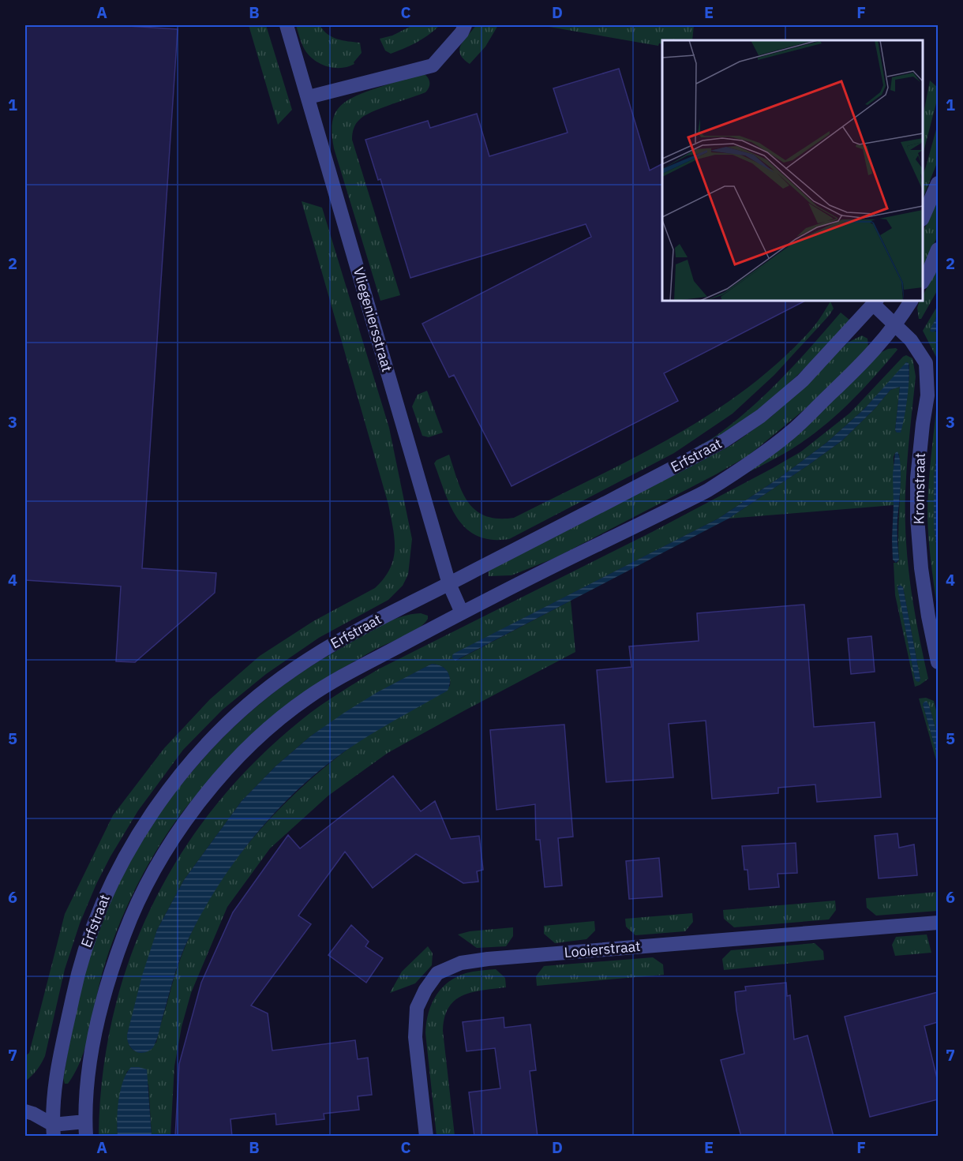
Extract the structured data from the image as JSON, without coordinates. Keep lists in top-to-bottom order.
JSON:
{
  "streets": {
    "street": [
      "Vliegeniersstraat",
      "Erfstraat",
      "Kromstraat",
      "Looierstraat"
    ]
  },
  "crossings": [
    ["Vliegeniersstraat", "Erfstraat"],
    ["Erfstraat", "Kromstraat"]
  ],
  "grid": {
    "columns": [
      "A",
      "B",
      "C",
      "D",
      "E",
      "F"
    ],
    "rows": [
      "1",
      "2",
      "3",
      "4",
      "5",
      "6",
      "7"
    ]
  }
}
